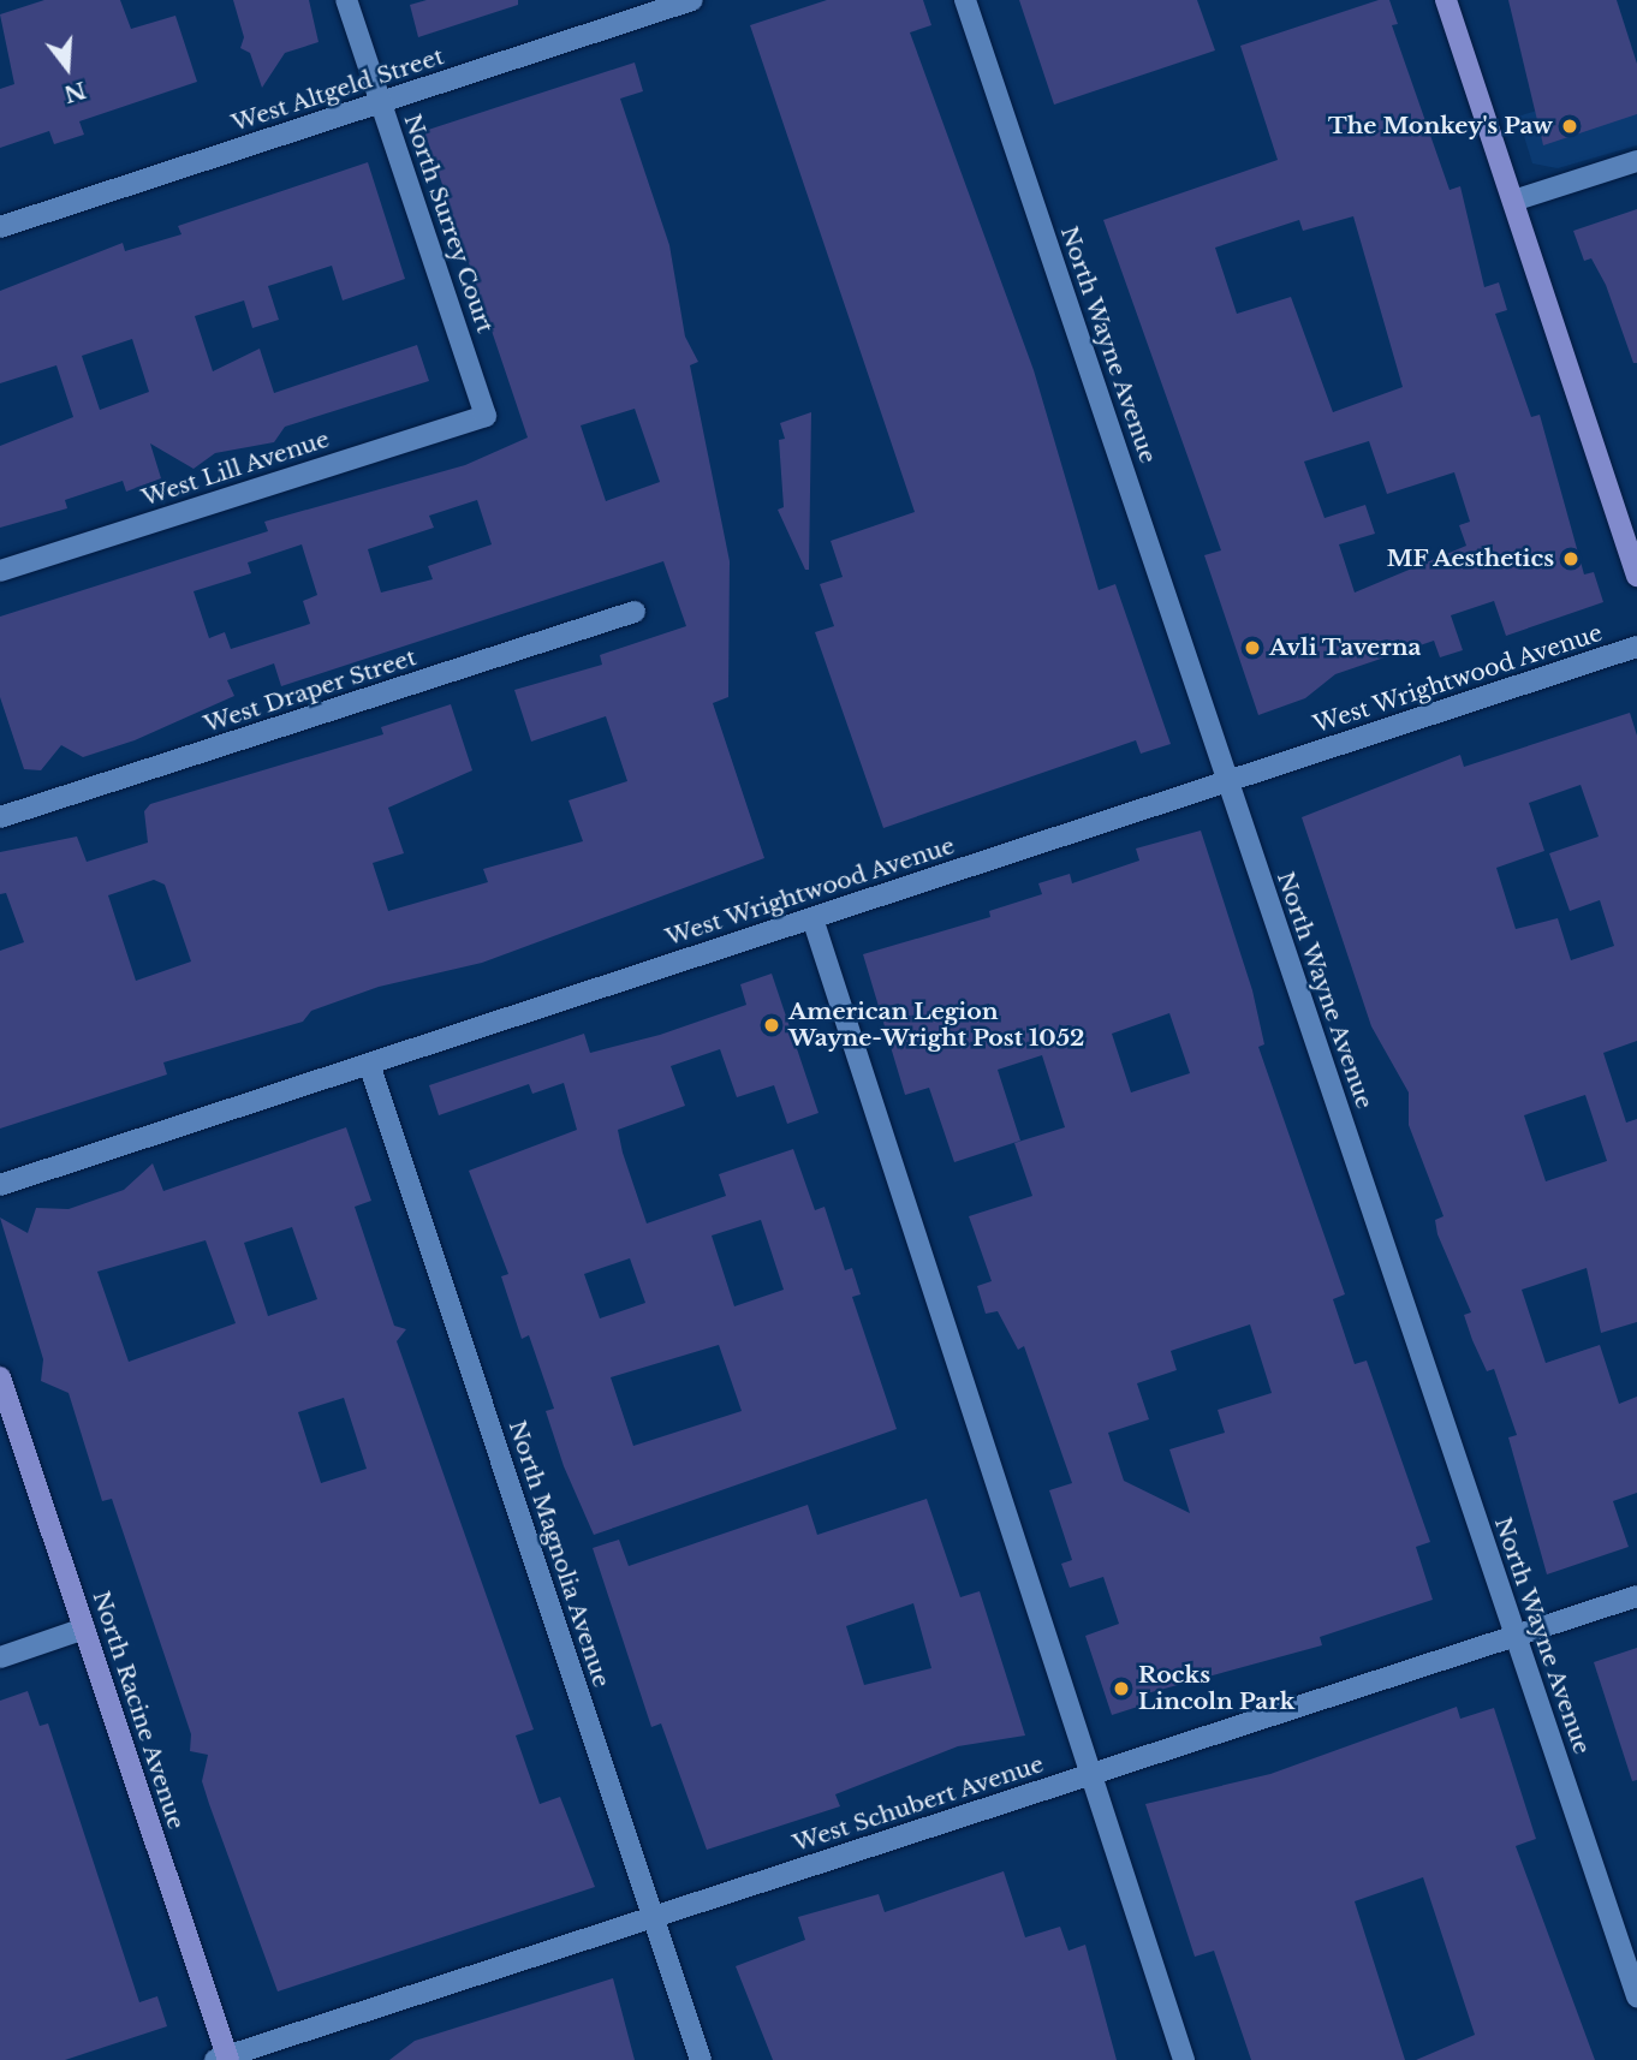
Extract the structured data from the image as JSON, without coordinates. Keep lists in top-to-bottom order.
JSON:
{
  "streets": {
    "street": [
      "West Altgeld Street",
      "North Surrey Court",
      "North Wayne Avenue",
      "West Lill Avenue",
      "West Wrightwood Avenue",
      "West Draper Street",
      "North Magnolia Avenue",
      "North Racine Avenue",
      "West Schubert Avenue"
    ]
  },
  "crossings": [
    ["West Altgeld Street", "North Surrey Court"],
    ["North Surrey Court", "West Lill Avenue"],
    ["North Wayne Avenue", "West Wrightwood Avenue"],
    ["North Wayne Avenue", "West Schubert Avenue"],
    ["West Wrightwood Avenue", "North Magnolia Avenue"],
    ["North Magnolia Avenue", "West Schubert Avenue"],
    ["North Racine Avenue", "West Schubert Avenue"]
  ],
  "places": [
    "The Monkey's Paw",
    "MF Aesthetics",
    "Avli Taverna",
    "American Legion Wayne-Wright Post 1052",
    "Rocks Lincoln Park"
  ],
  "north": "bottom"
}
